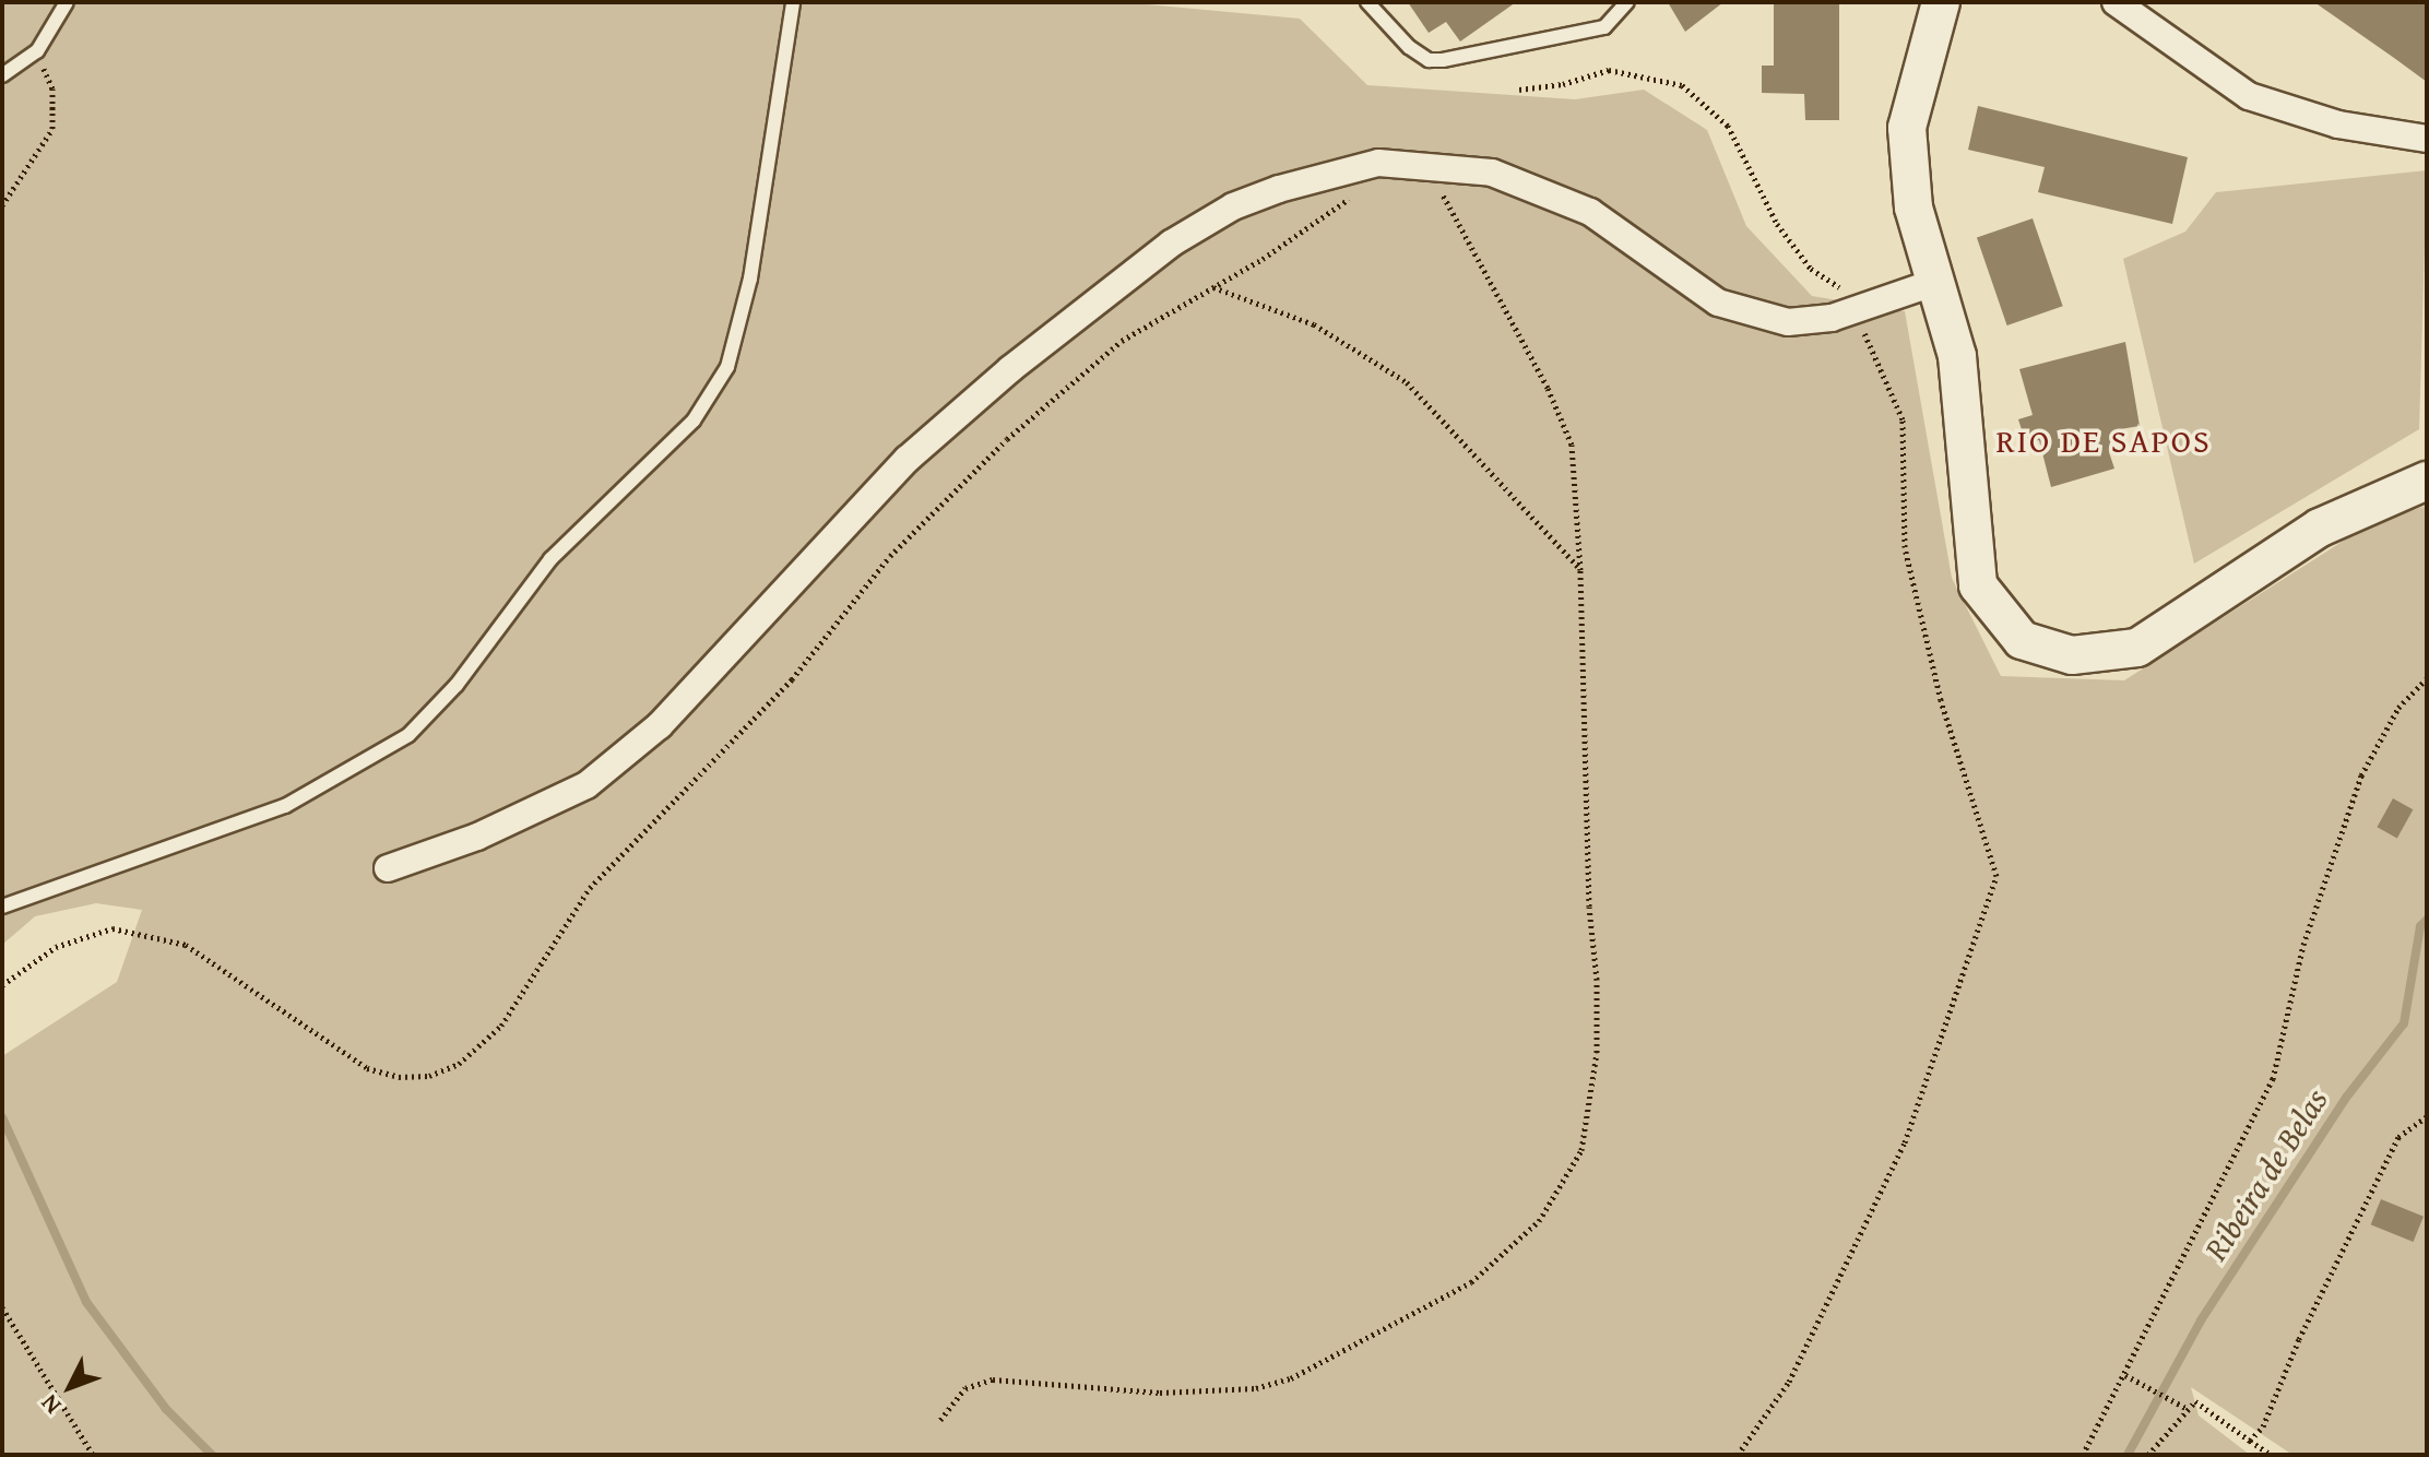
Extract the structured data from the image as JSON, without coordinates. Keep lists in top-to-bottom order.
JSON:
{
  "districts": ["RIO DE SAPOS"],
  "water": ["Ribeira de Belas"],
  "north": "bottom left"
}
